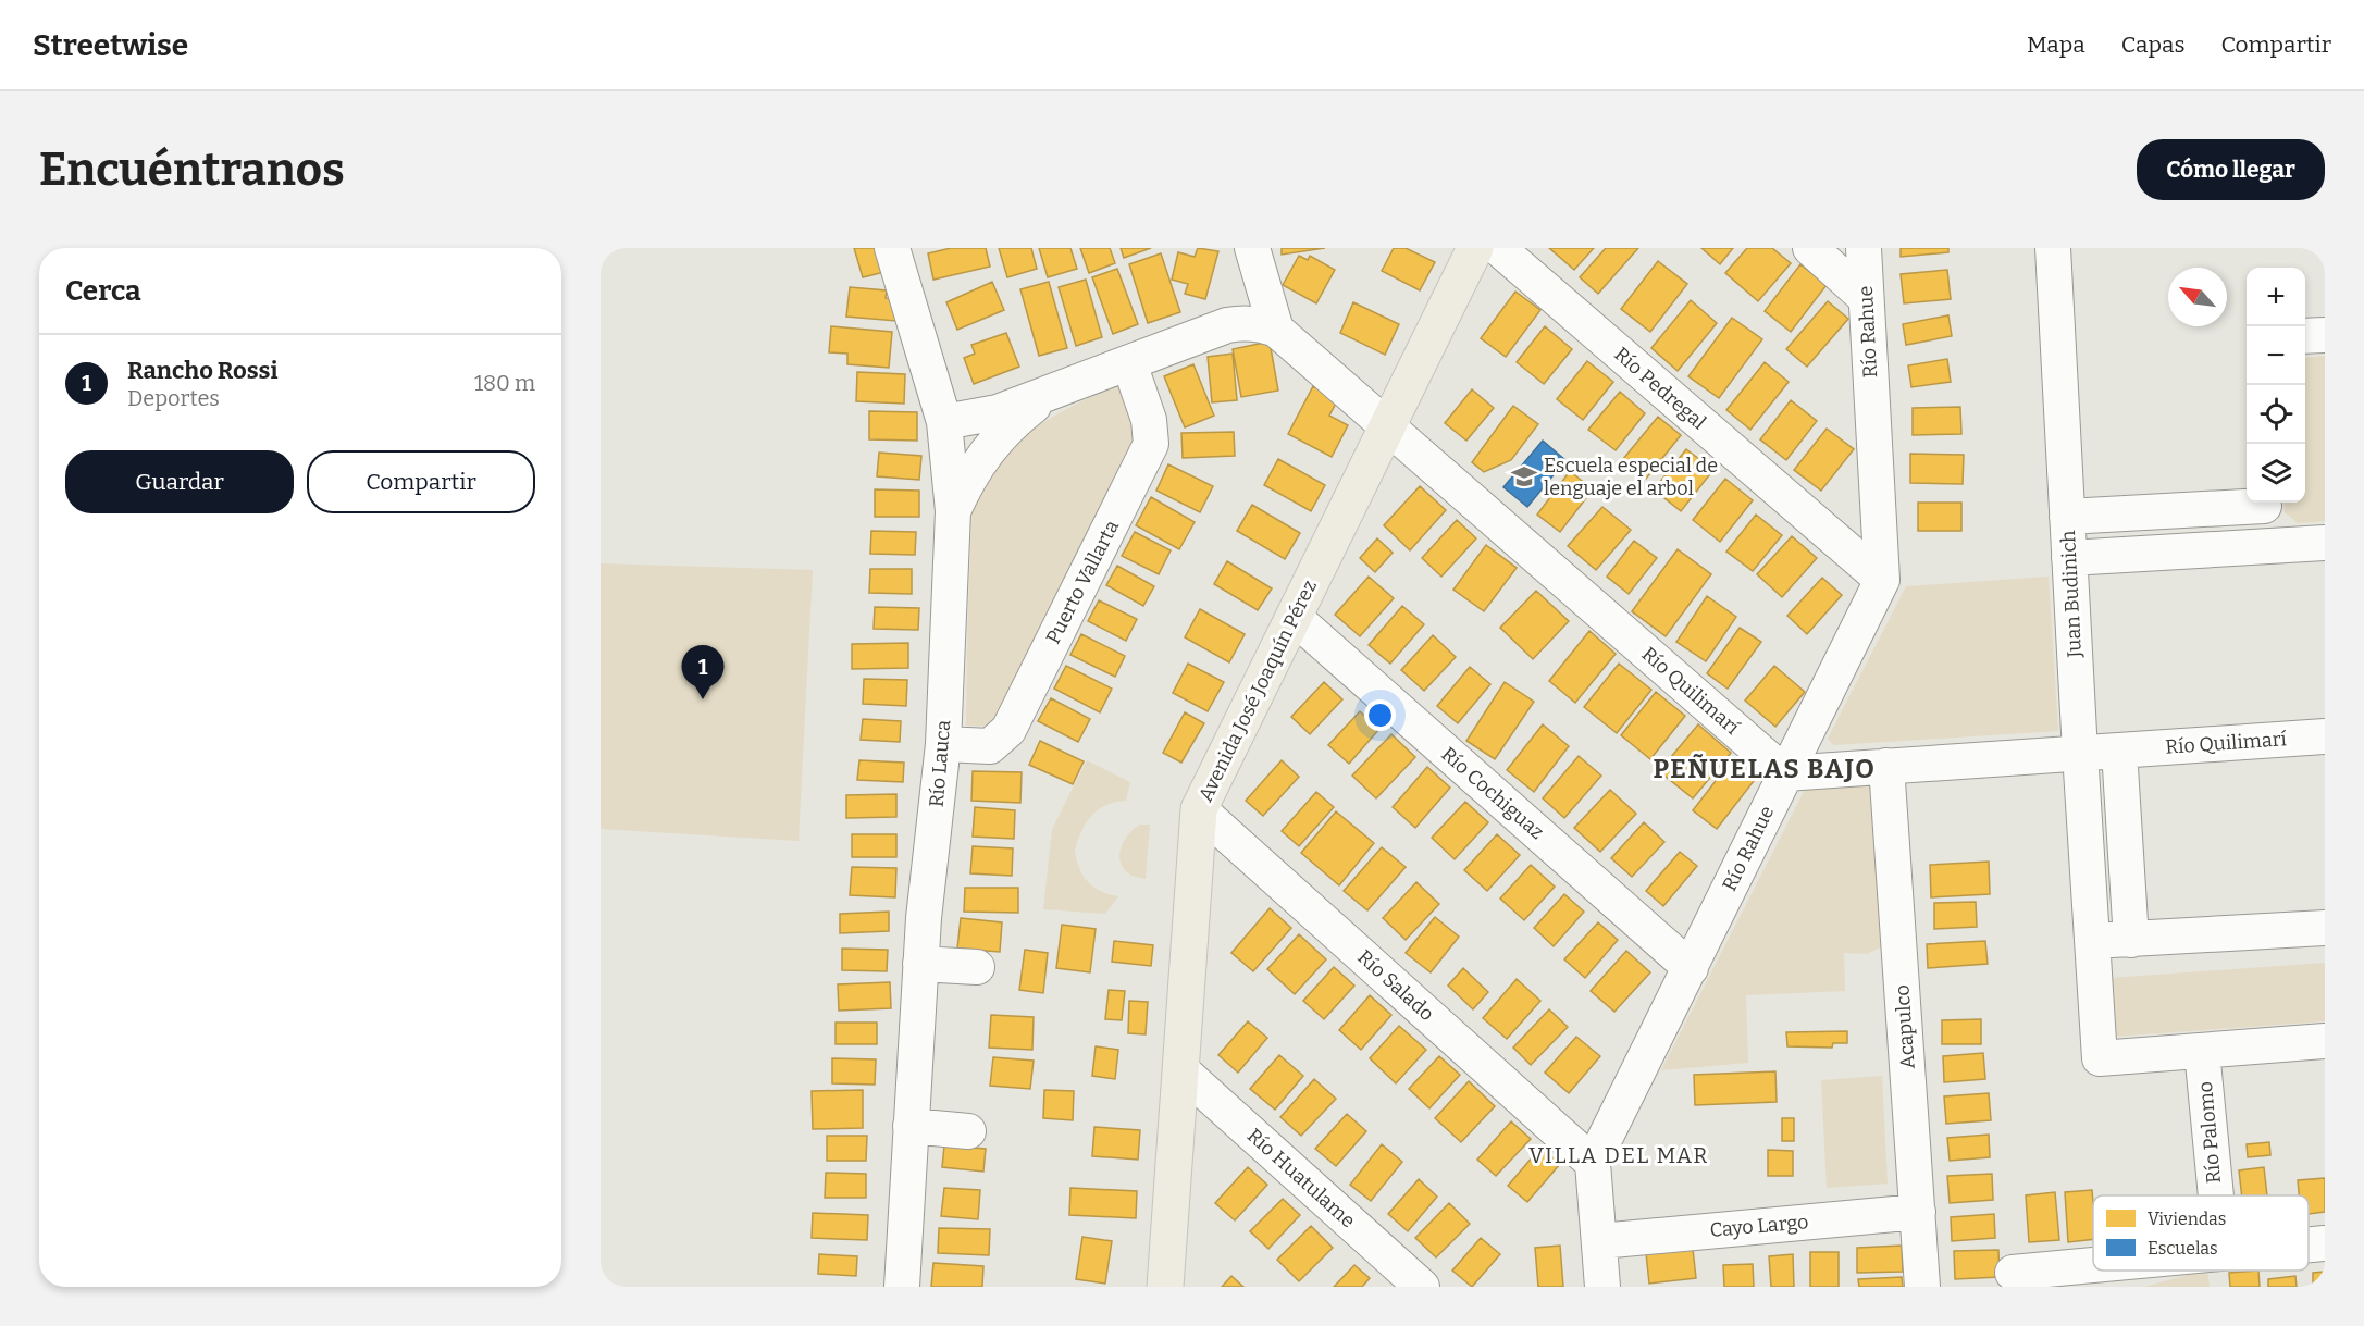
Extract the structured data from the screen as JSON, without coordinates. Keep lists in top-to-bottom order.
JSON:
{
  "streets": {
    "main road": ["Avenida José Joaquín Pérez"],
    "street": [
      "Río Rahue",
      "Río Pedregal",
      "Puerto Vallarta",
      "Juan Budinich",
      "Río Quilimarí",
      "Río Lauca",
      "Río Cochiguaz",
      "Río Salado",
      "Acapulco",
      "Río Palomo",
      "Río Huatulame",
      "Cayo Largo"
    ]
  },
  "crossings": [
    ["Río Rahue", "Río Pedregal"],
    ["Río Rahue", "Río Quilimarí"],
    ["Río Rahue", "Río Cochiguaz"],
    ["Río Rahue", "Río Salado"],
    ["Puerto Vallarta", "Río Lauca"],
    ["Juan Budinich", "Río Quilimarí"],
    ["Juan Budinich", "Río Palomo"],
    ["Avenida José Joaquín Pérez", "Río Quilimarí"],
    ["Avenida José Joaquín Pérez", "Río Cochiguaz"],
    ["Avenida José Joaquín Pérez", "Río Salado"],
    ["Avenida José Joaquín Pérez", "Río Huatulame"],
    ["Río Quilimarí", "Acapulco"],
    ["Acapulco", "Cayo Largo"]
  ],
  "districts": ["PEÑUELAS BAJO", "VILLA DEL MAR"],
  "places": {
    "school or university": ["Escuela especial de lenguaje el arbol"]
  },
  "legend": ["Viviendas", "Escuelas"],
  "north": "top left",
  "page": {
    "header": "Streetwise",
    "nav": ["Mapa", "Capas", "Compartir"],
    "buttons": [
      "Cómo llegar",
      ["Guardar", "Compartir"]
    ],
    "title": "Encuéntranos",
    "heading": "Cerca",
    "map_buttons": ["+", "−"],
    "list": [
      {
        "mark": "1",
        "name": "Rancho Rossi",
        "note": "Deportes",
        "value": "180 m"
      }
    ],
    "pins": "1"
  }
}
